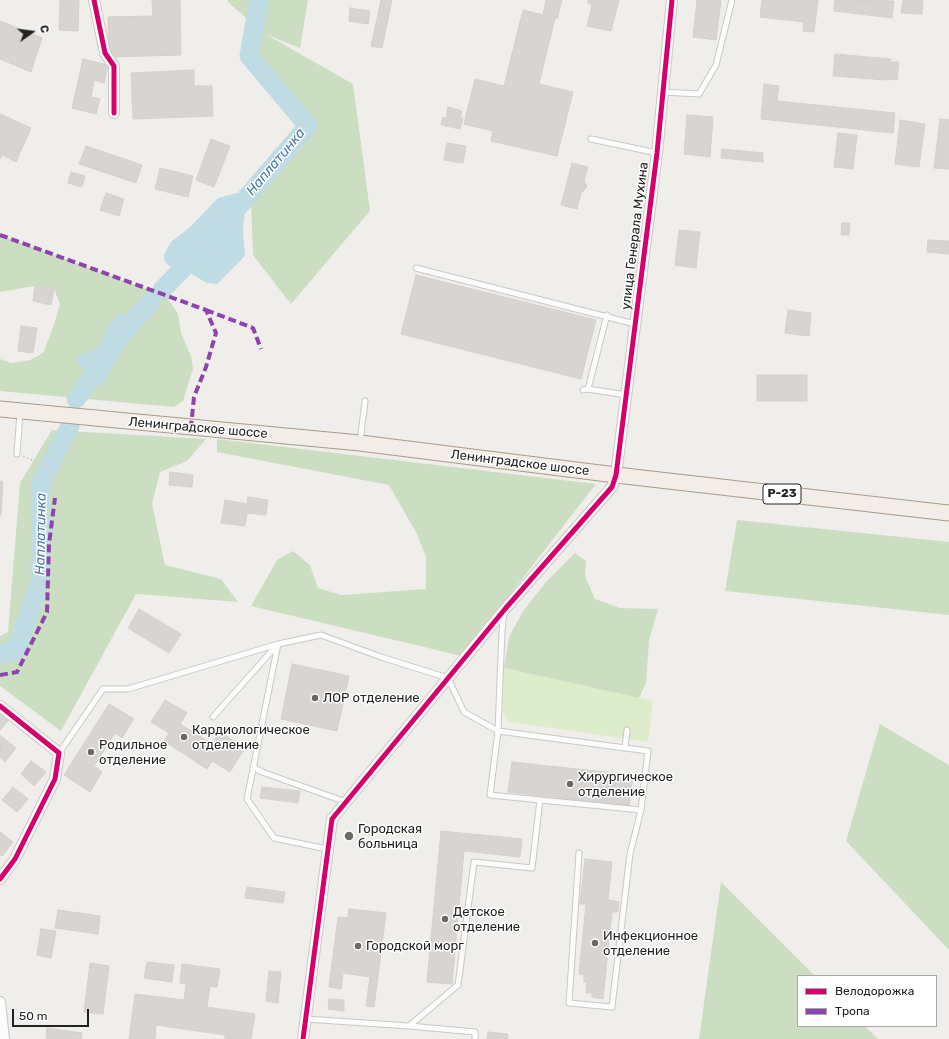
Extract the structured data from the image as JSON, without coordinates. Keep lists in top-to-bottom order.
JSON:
{
  "streets": {
    "main road": ["Ленинградское шоссе", "Р-23"],
    "street": ["улица Генерала Мухина"]
  },
  "crossings": [
    ["улица Генерала Мухина", "Ленинградское шоссе"]
  ],
  "water": ["Наплатинка"],
  "places": [
    "ЛОР отделение",
    "Кардиологическое отделение",
    "Родильное отделение",
    "Хирургическое отделение",
    "Городская больница",
    "Детское отделение",
    "Инфекционное отделение",
    "Городской морг"
  ],
  "legend": ["Велодорожка", "Тропа"],
  "scale_bar": "50 m",
  "north": "right"
}
